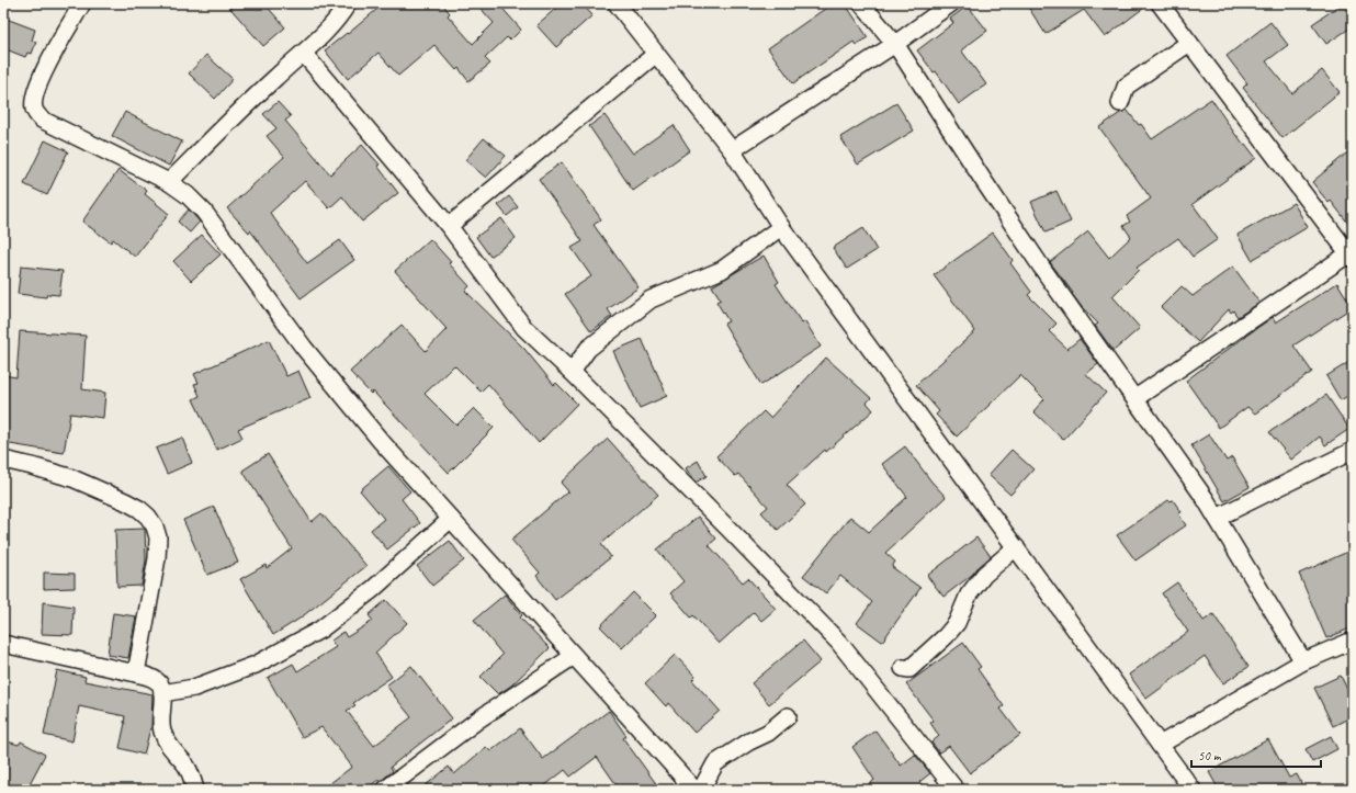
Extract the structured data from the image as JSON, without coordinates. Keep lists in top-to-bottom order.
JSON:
{
  "scale_bar": "50 m"
}
